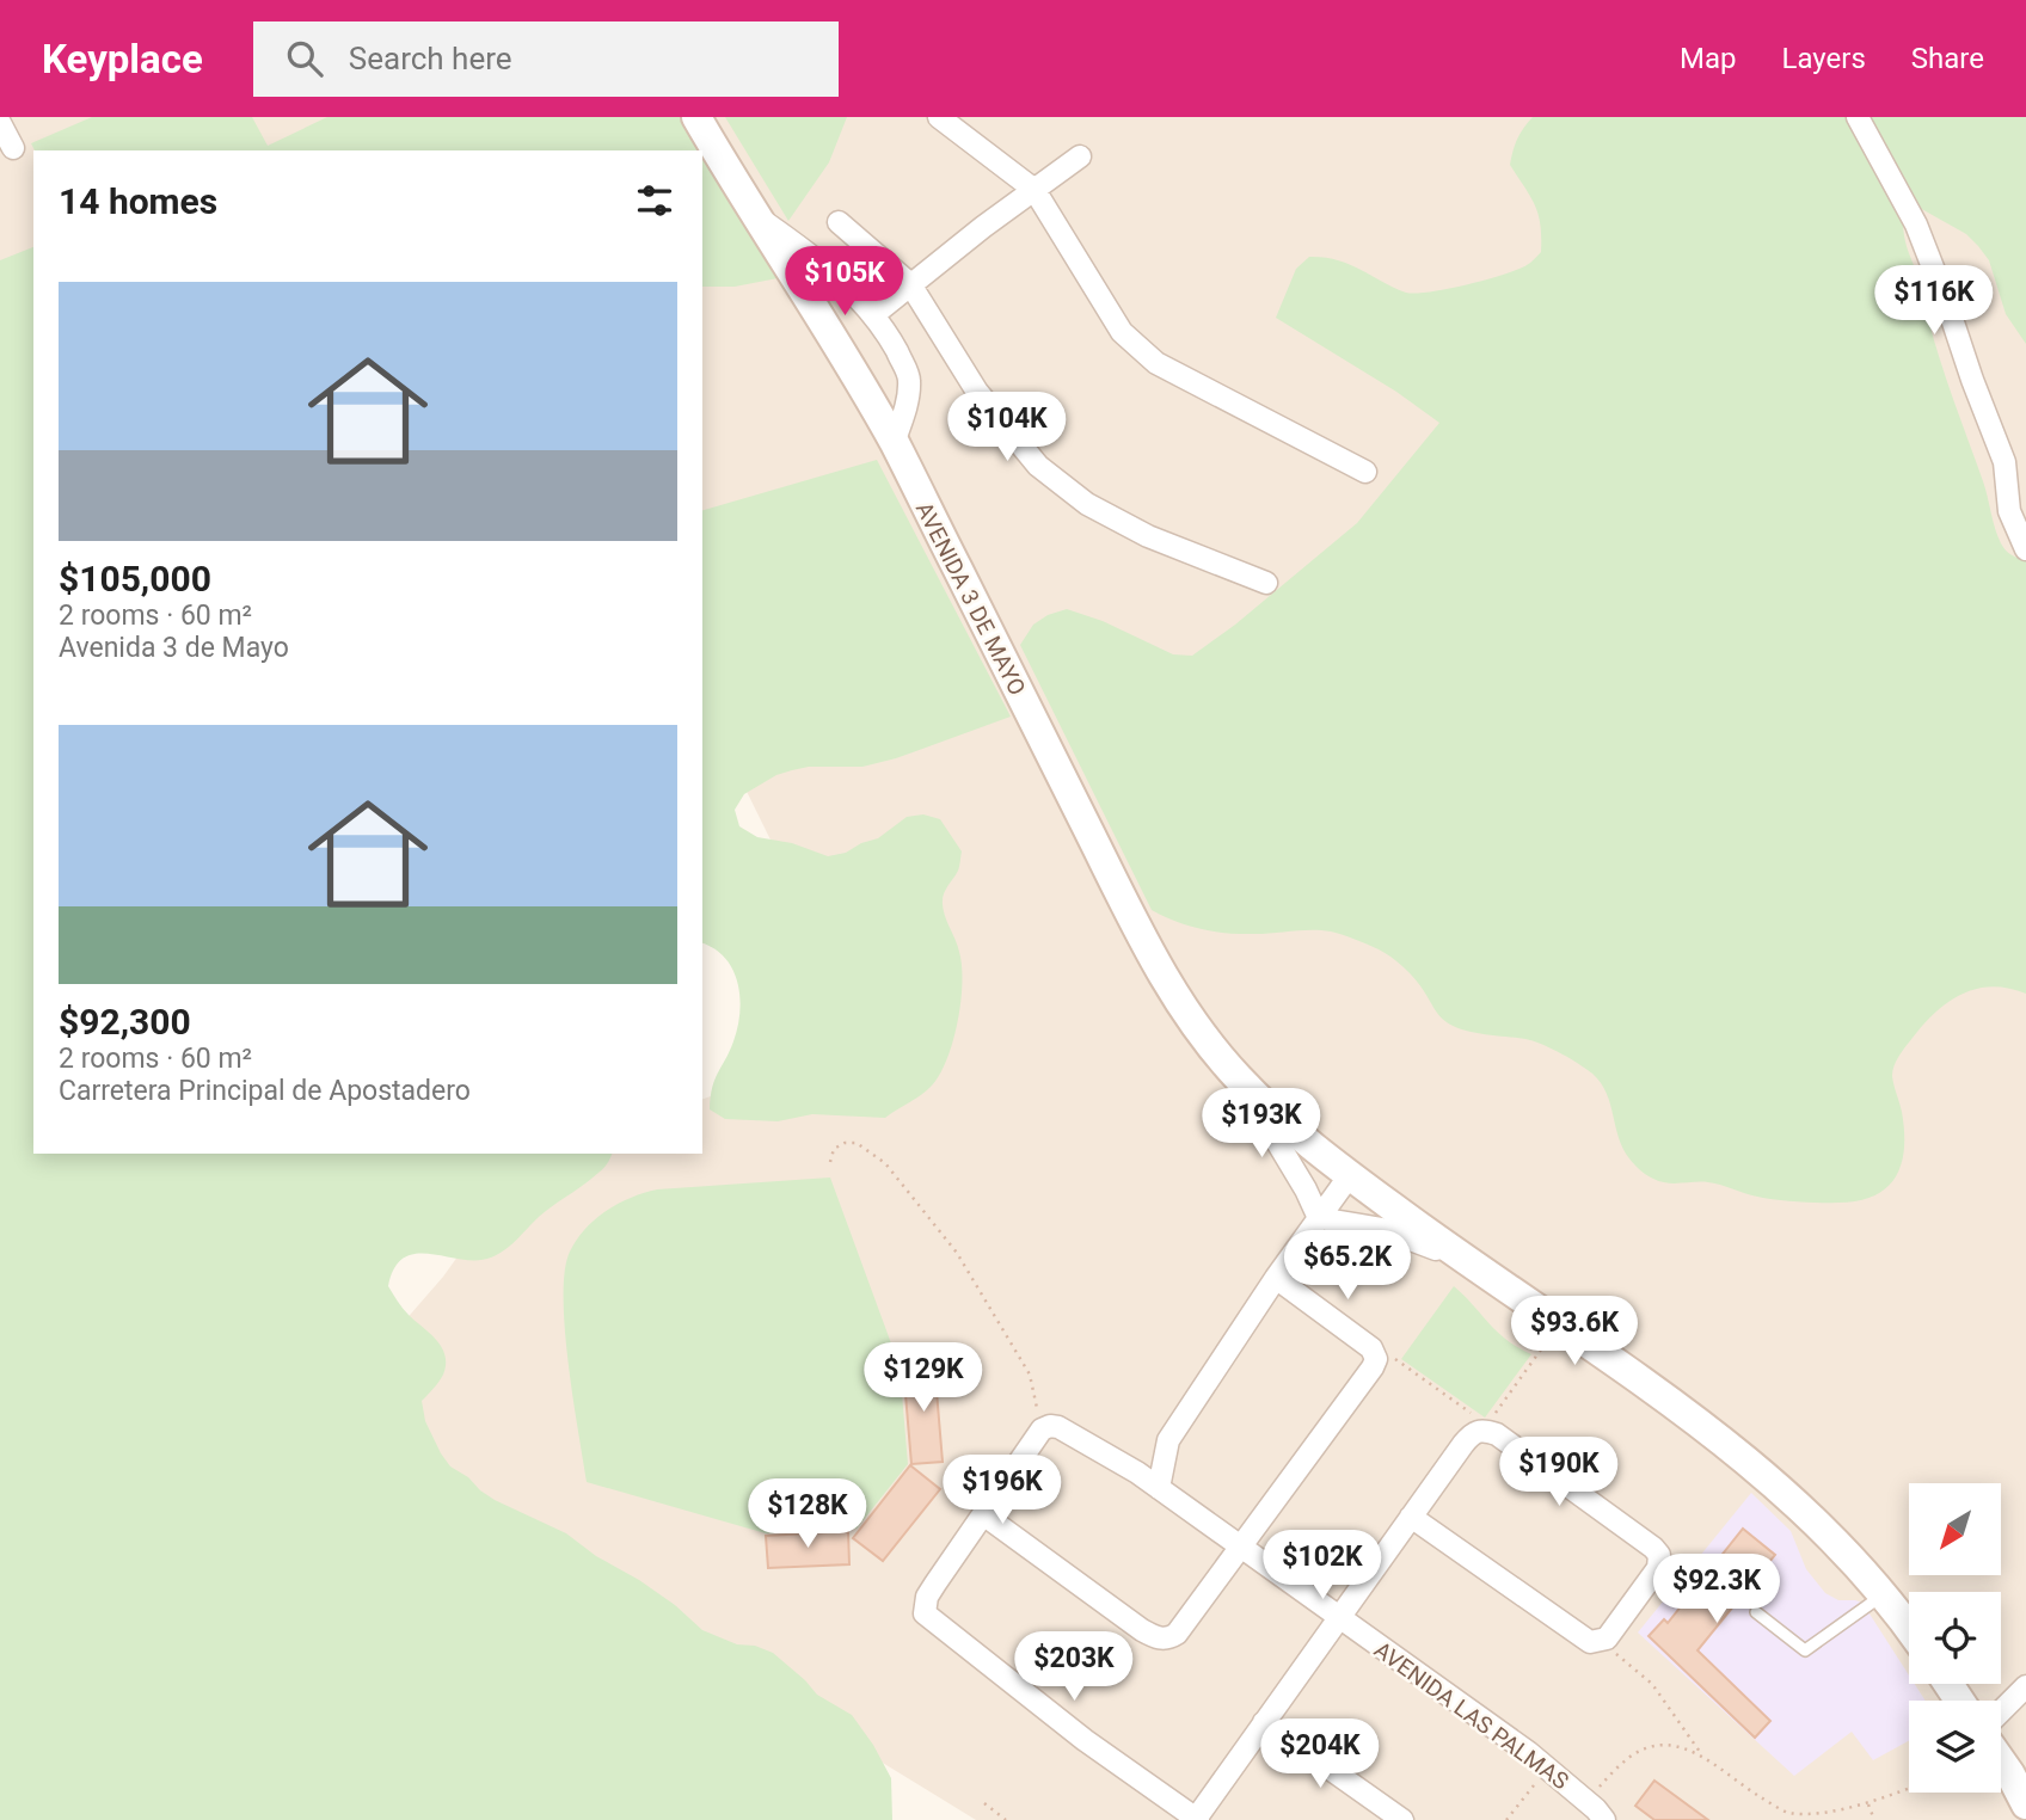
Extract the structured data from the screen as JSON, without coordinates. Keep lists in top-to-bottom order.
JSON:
{
  "streets": {
    "street": ["AVENIDA 3 DE MAYO", "AVENIDA LAS PALMAS"]
  },
  "north": "bottom left",
  "page": {
    "header": "Keyplace",
    "search": "Search here",
    "nav": ["Map", "Layers", "Share"],
    "heading": "14 homes",
    "price": [
      "$105K",
      "$116K",
      "$104K",
      "$193K",
      "$65.2K",
      "$93.6K",
      "$129K",
      "$190K",
      "$196K",
      "$128K",
      "$102K",
      "$92.3K",
      "$203K",
      "$204K"
    ],
    "list": [
      {
        "name": "$105,000",
        "note": "2 rooms · 60 m² · Avenida 3 de Mayo"
      },
      {
        "name": "$92,300",
        "note": "2 rooms · 60 m² · Carretera Principal de Apostadero"
      }
    ]
  }
}
